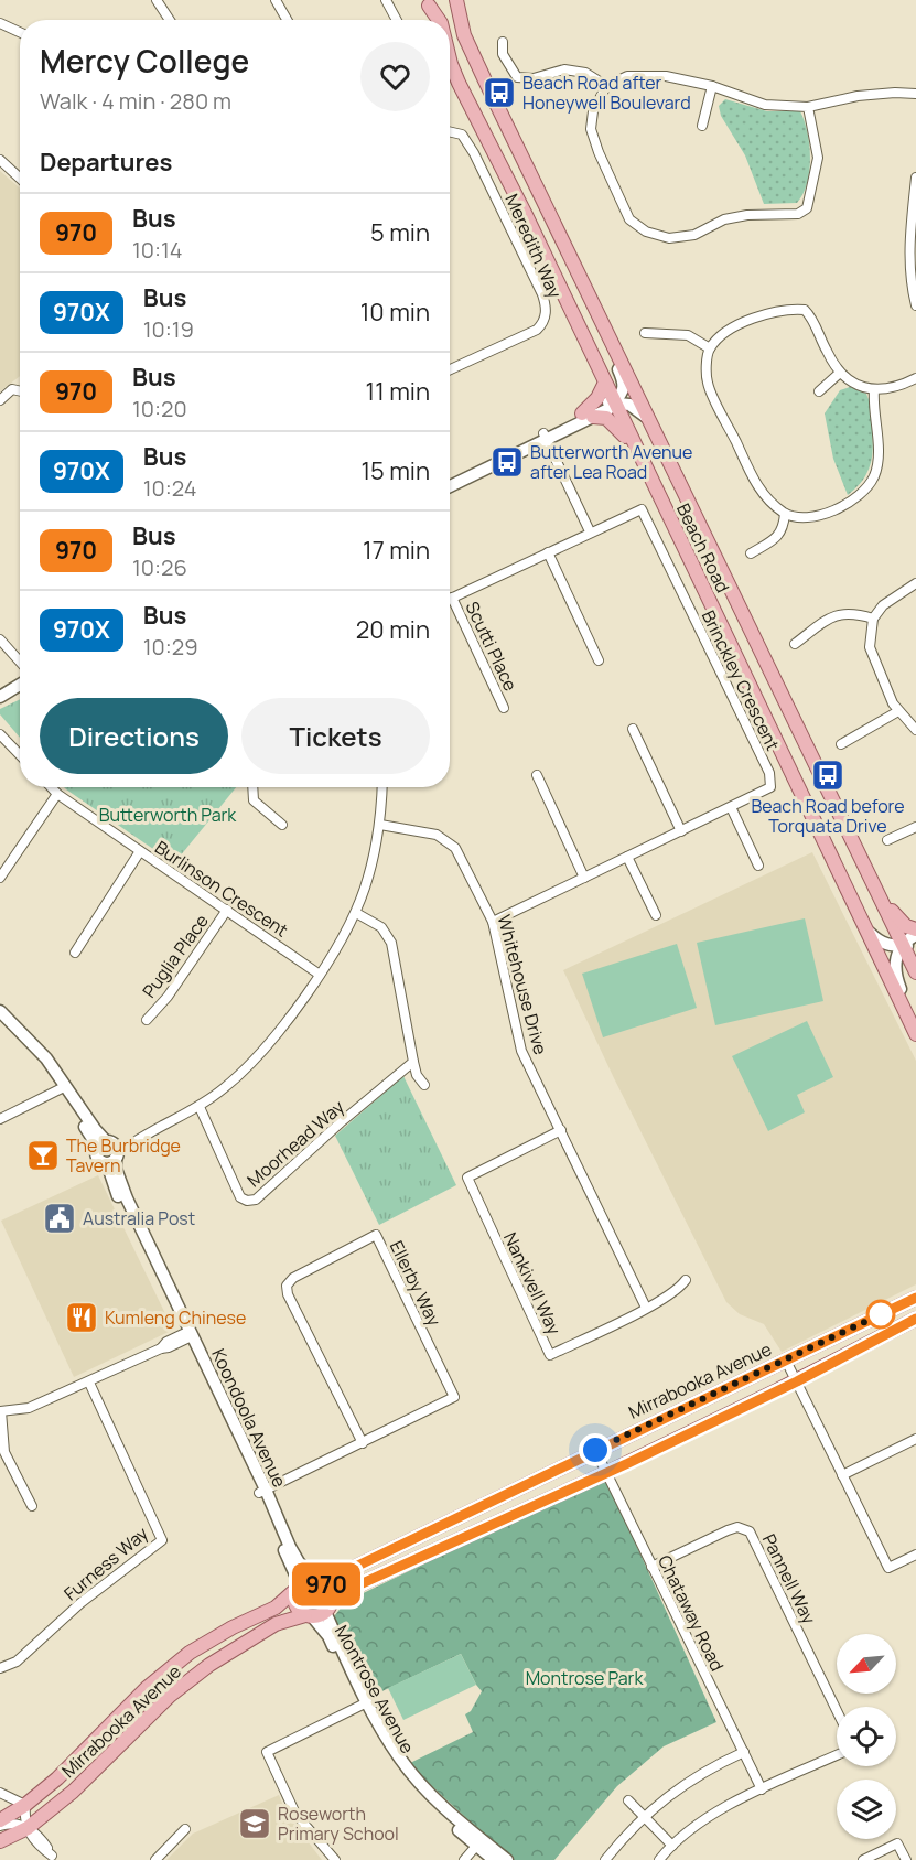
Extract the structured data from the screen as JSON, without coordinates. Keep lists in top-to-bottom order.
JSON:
{
  "streets": {
    "main road": ["Beach Road", "Mirrabooka Avenue"],
    "street": [
      "Meredith Way",
      "Scutti Place",
      "Brinckley Crescent",
      "Burlinson Crescent",
      "Puglia Place",
      "Whitehouse Drive",
      "Moorhead Way",
      "Ellerby Way",
      "Nankivell Way",
      "Koondoola Avenue",
      "Furness Way",
      "Pannell Way",
      "Chataway Road",
      "Montrose Avenue"
    ]
  },
  "crossings": [
    ["Scutti Place", "Brinckley Crescent"],
    ["Brinckley Crescent", "Whitehouse Drive"],
    ["Burlinson Crescent", "Puglia Place"],
    ["Whitehouse Drive", "Nankivell Way"],
    ["Ellerby Way", "Koondoola Avenue"],
    ["Mirrabooka Avenue", "Koondoola Avenue"],
    ["Mirrabooka Avenue", "Chataway Road"],
    ["Mirrabooka Avenue", "Montrose Avenue"],
    ["Koondoola Avenue", "Montrose Avenue"],
    ["Pannell Way", "Chataway Road"]
  ],
  "parks": ["Butterworth Park", "Montrose Park"],
  "places": {
    "bus stop": ["Beach Road after Honeywell Boulevard", "Butterworth Avenue after Lea Road", "Beach Road before Torquata Drive"],
    "bar": ["The Burbridge Tavern"],
    "public building": ["Australia Post"],
    "restaurant": ["Kumleng Chinese"],
    "school or university": ["Roseworth Primary School"]
  },
  "lines": ["bus line 970"],
  "north": "bottom left",
  "page": {
    "on_map": "970",
    "heading": [
      ["Mercy College", "Walk · 4 min · 280 m"],
      "Departures"
    ],
    "list": [
      {
        "mark": "970",
        "name": "Bus",
        "note": "10:14",
        "value": "5 min"
      },
      {
        "mark": "970X",
        "name": "Bus",
        "note": "10:19",
        "value": "10 min"
      },
      {
        "mark": "970",
        "name": "Bus",
        "note": "10:20",
        "value": "11 min"
      },
      {
        "mark": "970X",
        "name": "Bus",
        "note": "10:24",
        "value": "15 min"
      },
      {
        "mark": "970",
        "name": "Bus",
        "note": "10:26",
        "value": "17 min"
      },
      {
        "mark": "970X",
        "name": "Bus",
        "note": "10:29",
        "value": "20 min"
      }
    ],
    "buttons": ["Directions", "Tickets"]
  }
}
